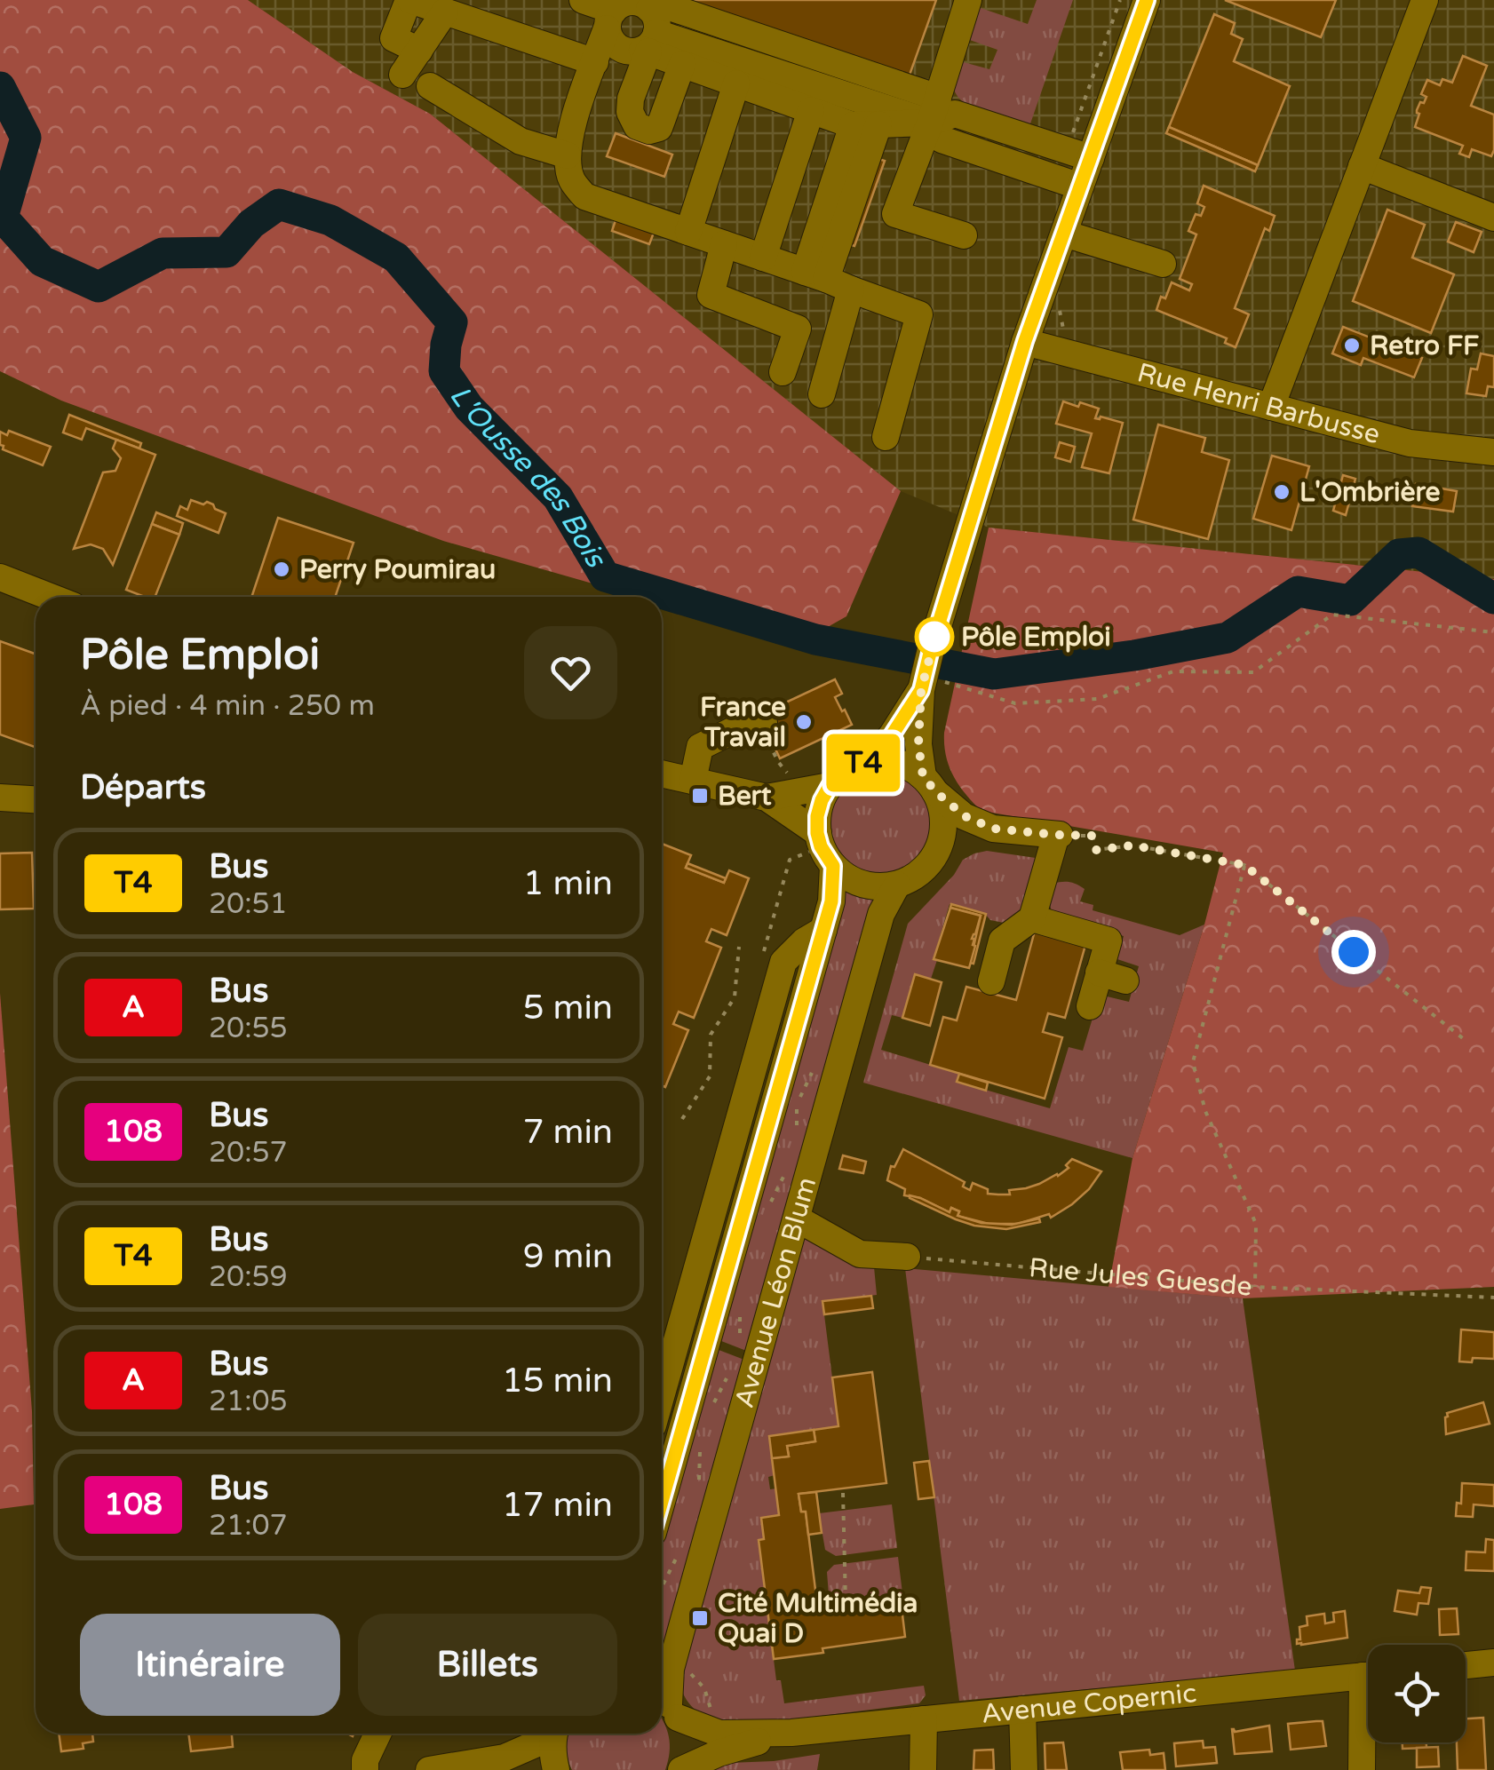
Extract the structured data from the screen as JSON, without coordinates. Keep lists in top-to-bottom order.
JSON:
{
  "streets": {
    "street": ["Rue Henri Barbusse", "Avenue Léon Blum", "Avenue Copernic"],
    "path": ["Rue Jules Guesde"]
  },
  "crossings": [
    ["Avenue Léon Blum", "Avenue Copernic"]
  ],
  "water": ["L'Ousse des Bois"],
  "places": {
    "other": [
      "Retro FF",
      "L'Ombrière",
      "Perry Poumirau",
      "Pôle Emploi",
      "France Travail"
    ],
    "transit": ["Bert", "Cité Multimédia Quai D"]
  },
  "lines": ["bus line T4"],
  "page": {
    "on_map": "T4",
    "heading": [
      ["Pôle Emploi", "À pied · 4 min · 250 m"],
      "Départs"
    ],
    "list": [
      {
        "mark": "T4",
        "name": "Bus",
        "note": "20:51",
        "value": "1 min"
      },
      {
        "mark": "A",
        "name": "Bus",
        "note": "20:55",
        "value": "5 min"
      },
      {
        "mark": "108",
        "name": "Bus",
        "note": "20:57",
        "value": "7 min"
      },
      {
        "mark": "T4",
        "name": "Bus",
        "note": "20:59",
        "value": "9 min"
      },
      {
        "mark": "A",
        "name": "Bus",
        "note": "21:05",
        "value": "15 min"
      },
      {
        "mark": "108",
        "name": "Bus",
        "note": "21:07",
        "value": "17 min"
      }
    ],
    "buttons": ["Itinéraire", "Billets"]
  }
}
